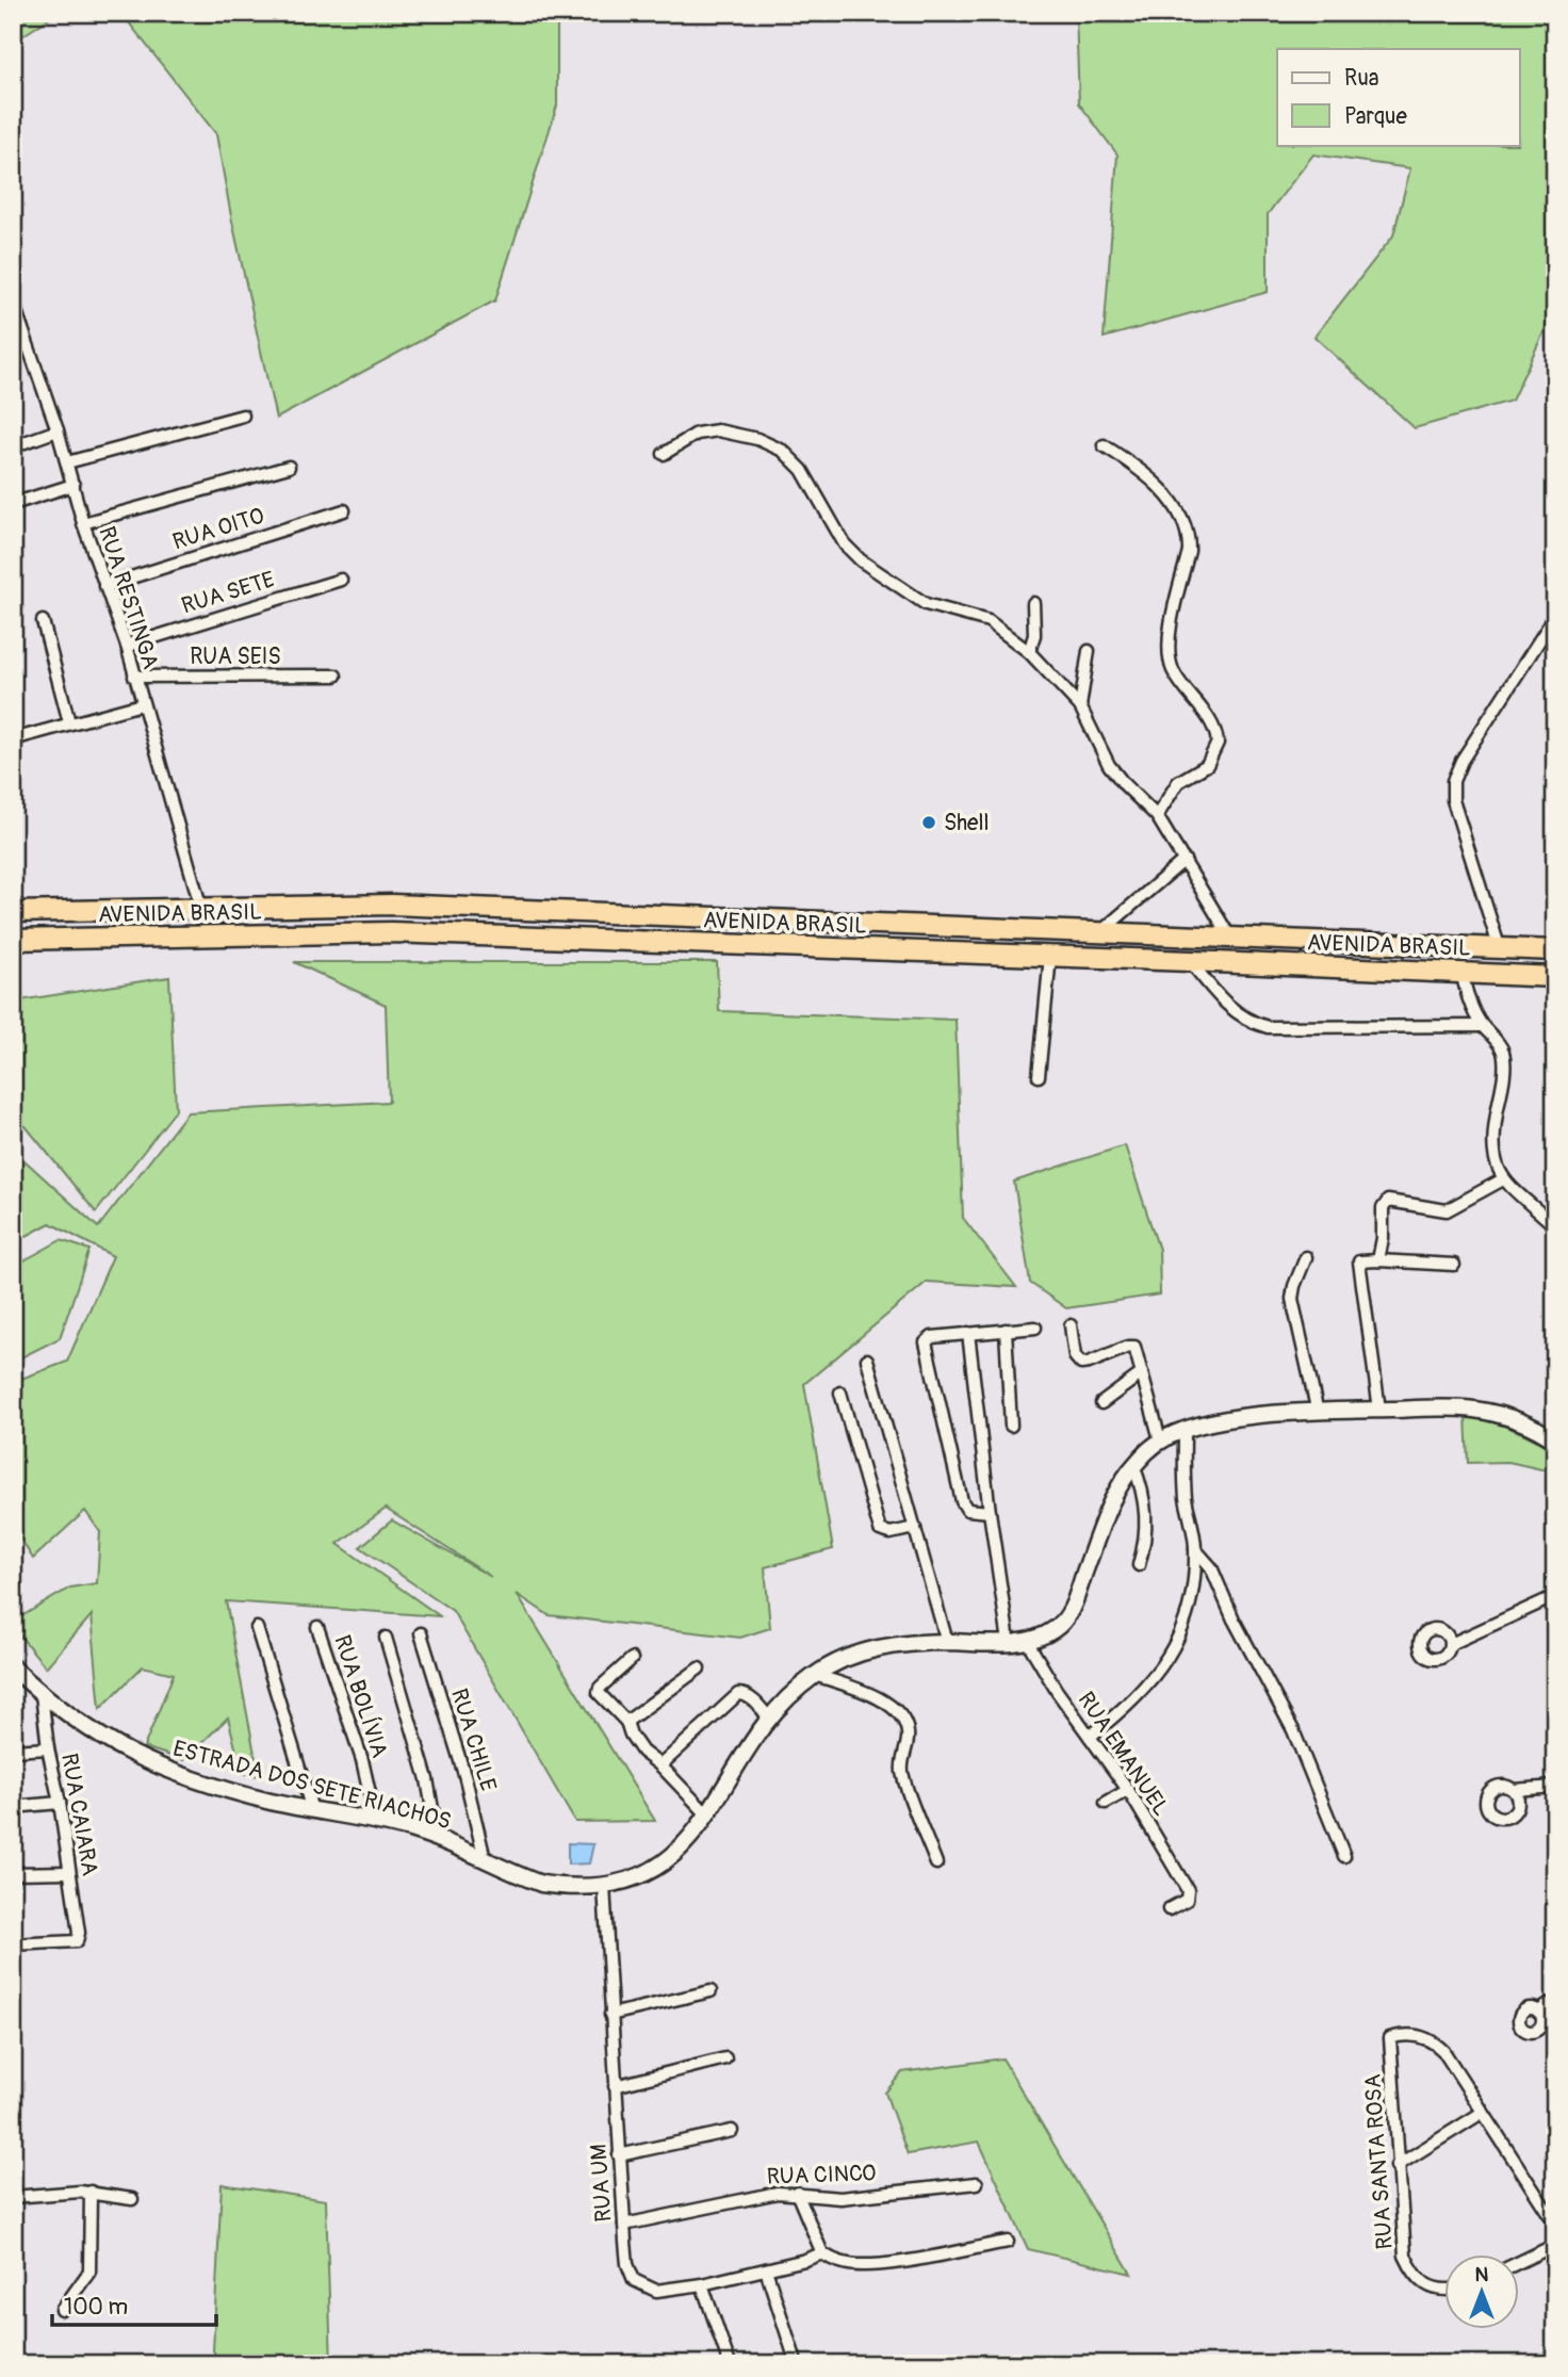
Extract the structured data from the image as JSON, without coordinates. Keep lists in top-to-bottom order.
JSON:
{
  "streets": {
    "highway": ["AVENIDA BRASIL"],
    "street": [
      "RUA OITO",
      "RUA SETE",
      "RUA RESTINGA",
      "RUA SEIS",
      "RUA BOLÍVIA",
      "RUA CHILE",
      "RUA EMANUEL",
      "ESTRADA DOS SETE RIACHOS",
      "RUA CAIARA",
      "RUA SANTA ROSA",
      "RUA CINCO",
      "RUA UM"
    ]
  },
  "crossings": [
    ["RUA OITO", "RUA RESTINGA"],
    ["RUA SETE", "RUA RESTINGA"],
    ["RUA RESTINGA", "RUA SEIS"],
    ["RUA RESTINGA", "AVENIDA BRASIL"],
    ["RUA BOLÍVIA", "ESTRADA DOS SETE RIACHOS"],
    ["RUA CHILE", "ESTRADA DOS SETE RIACHOS"],
    ["RUA EMANUEL", "ESTRADA DOS SETE RIACHOS"],
    ["ESTRADA DOS SETE RIACHOS", "RUA CAIARA"],
    ["ESTRADA DOS SETE RIACHOS", "RUA UM"],
    ["RUA CINCO", "RUA UM"]
  ],
  "places": ["Shell"],
  "legend": ["Rua", "Parque"],
  "scale_bar": "100 m",
  "north": "top"
}
